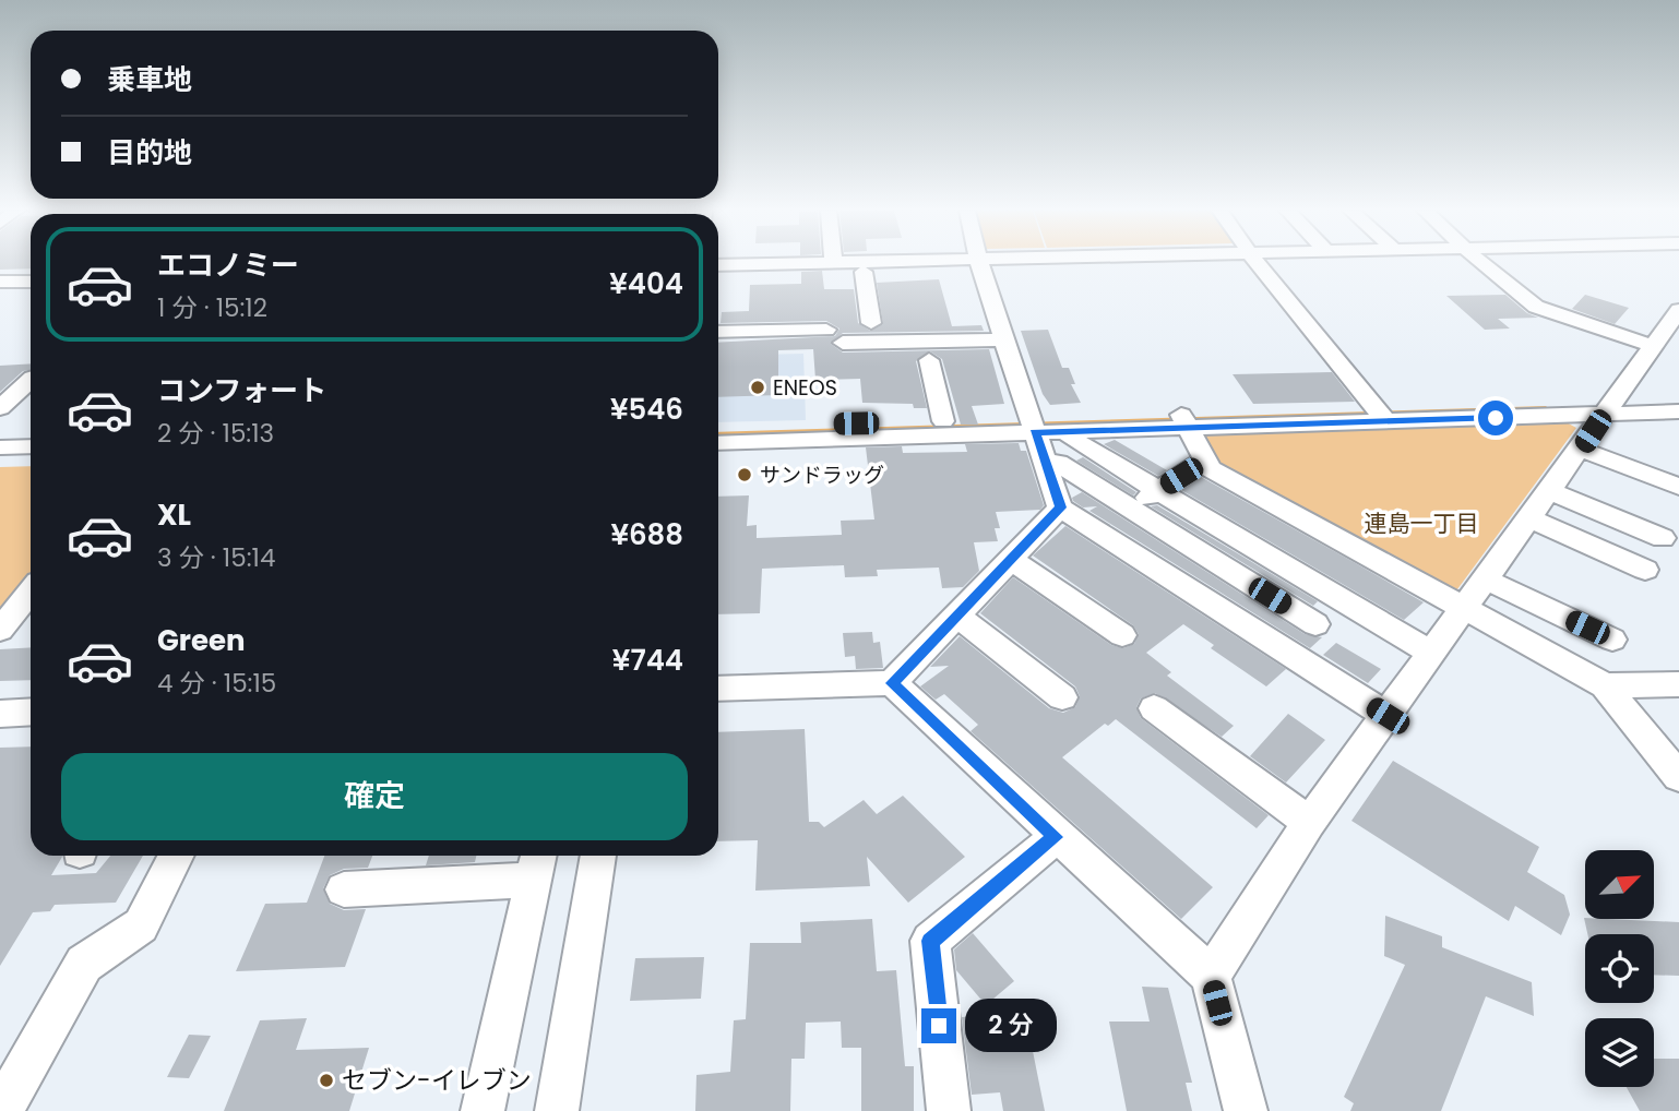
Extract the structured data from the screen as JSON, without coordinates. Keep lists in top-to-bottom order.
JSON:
{
  "districts": ["連島一丁目"],
  "places": ["ENEOS", "サンドラッグ", "セブン-イレブン"],
  "north": "top right",
  "page": {
    "banner": ["乗車地", "目的地"],
    "list": [
      {
        "name": "エコノミー",
        "note": "1 分 · 15:12",
        "value": "¥404"
      },
      {
        "name": "コンフォート",
        "note": "2 分 · 15:13",
        "value": "¥546"
      },
      {
        "name": "XL",
        "note": "3 分 · 15:14",
        "value": "¥688"
      },
      {
        "name": "Green",
        "note": "4 分 · 15:15",
        "value": "¥744"
      }
    ],
    "buttons": "確定",
    "bubble": "2 分"
  }
}
